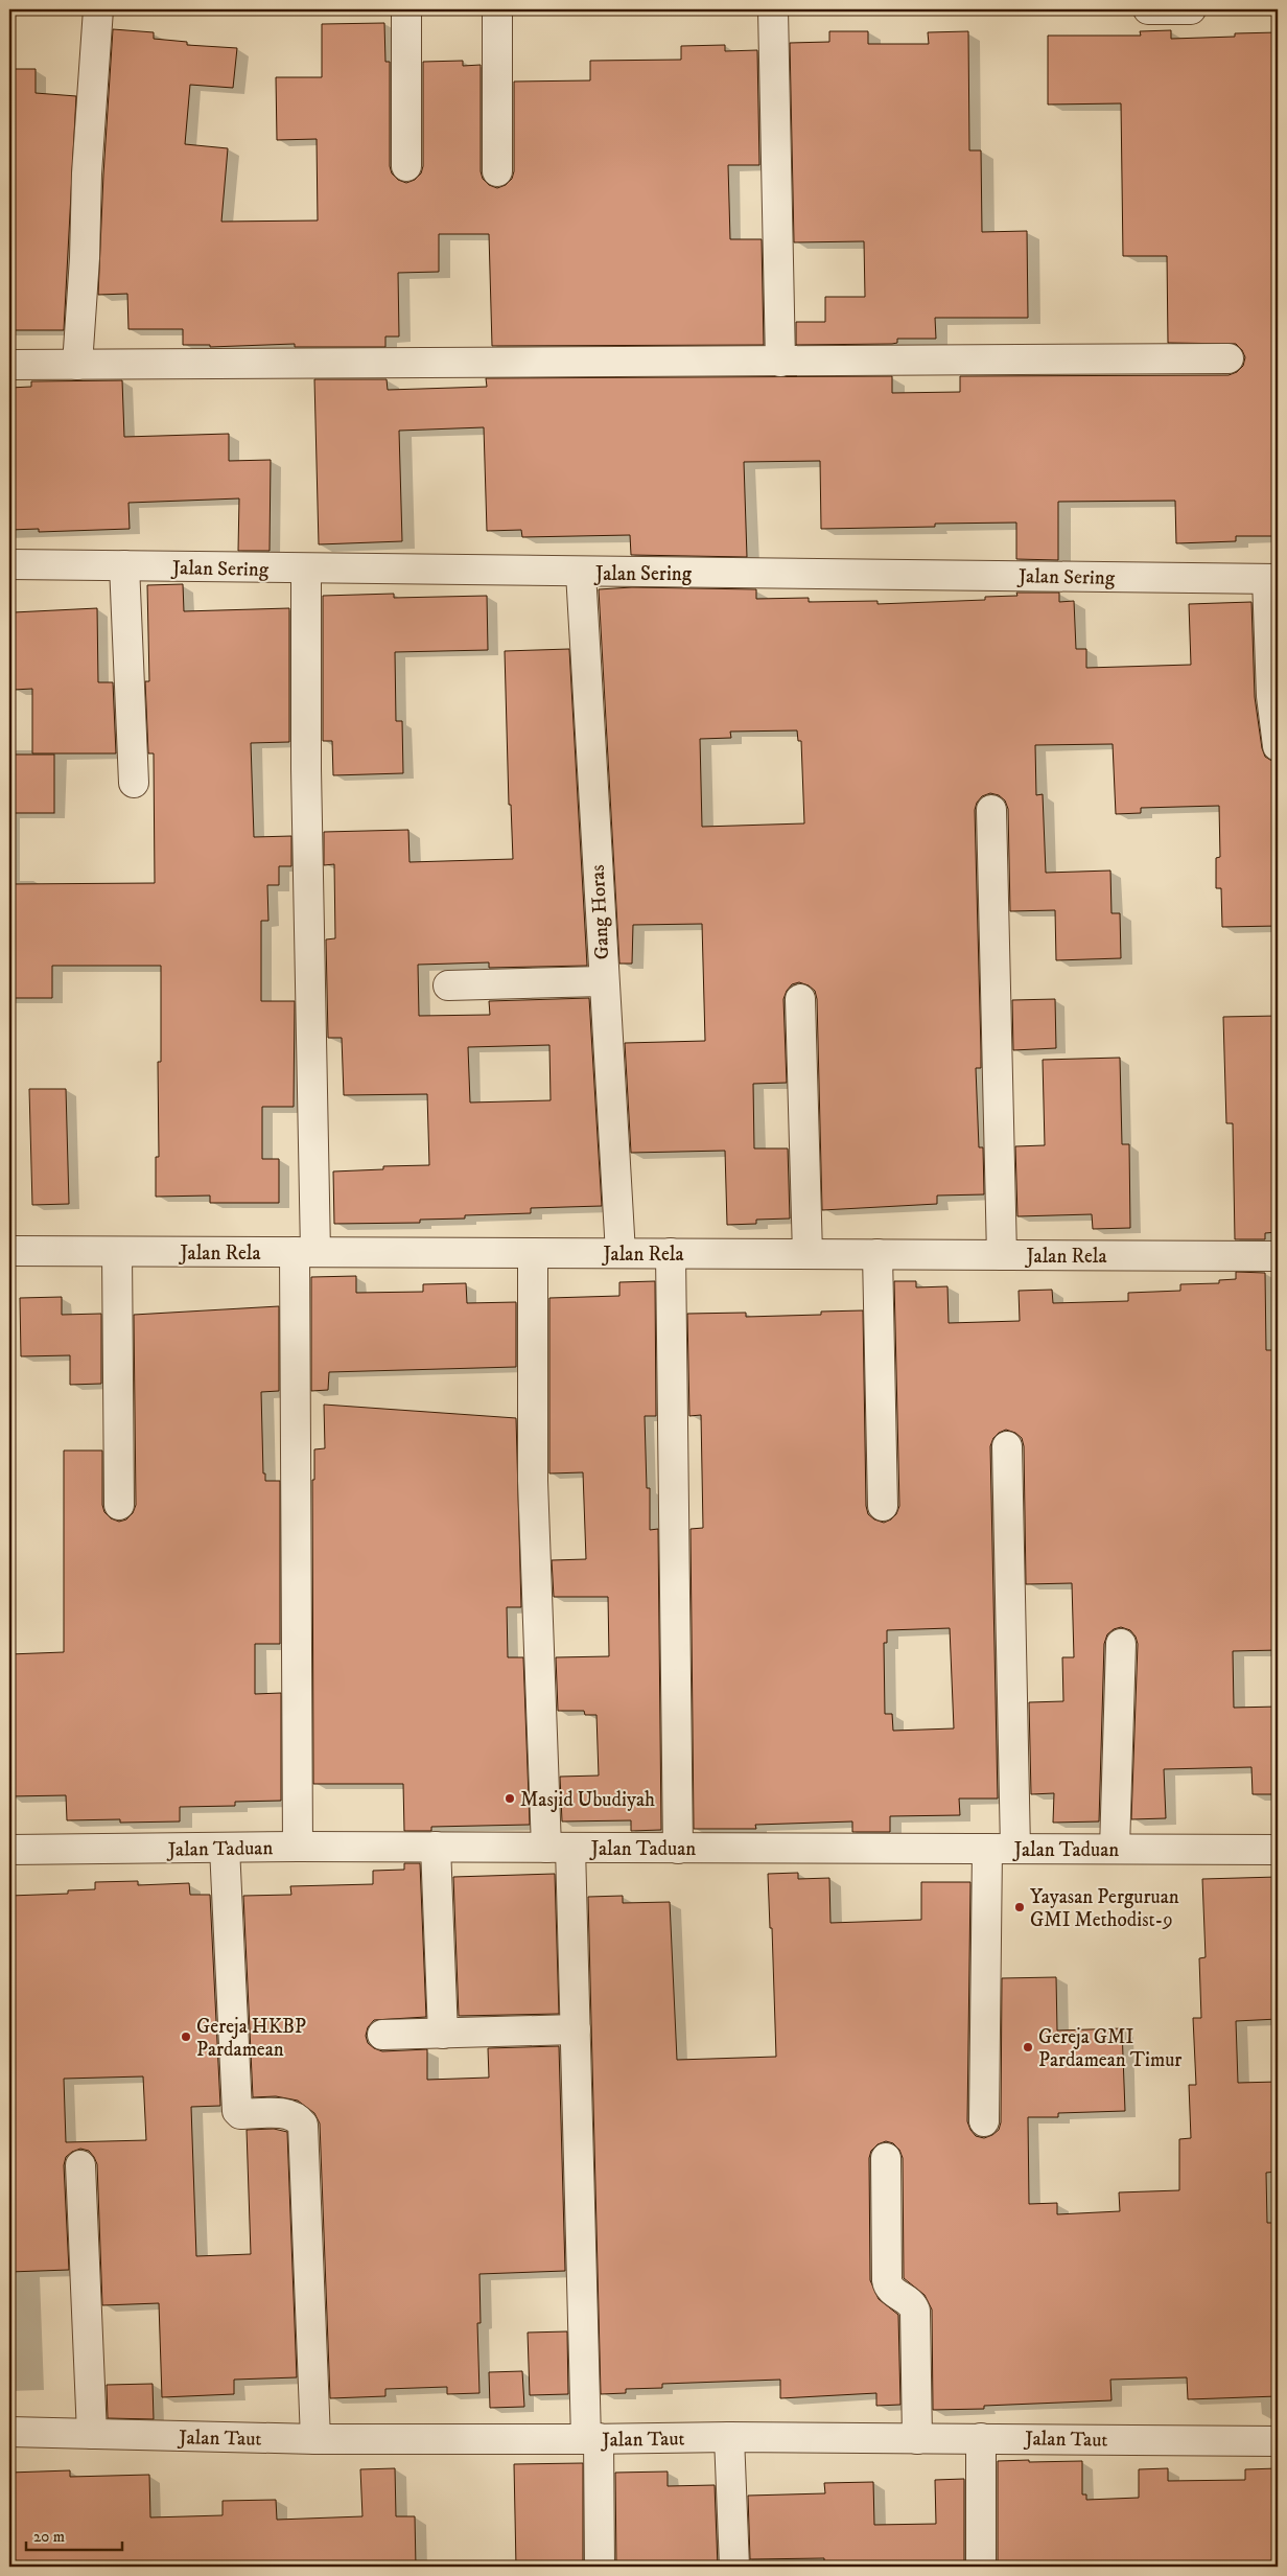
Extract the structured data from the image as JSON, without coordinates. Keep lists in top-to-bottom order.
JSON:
{
  "streets": {
    "street": [
      "Jalan Sering",
      "Gang Horas",
      "Jalan Rela",
      "Jalan Taduan",
      "Jalan Taut"
    ]
  },
  "crossings": [
    ["Jalan Sering", "Gang Horas"],
    ["Gang Horas", "Jalan Rela"]
  ],
  "places": [
    "Masjid Ubudiyah",
    "Yayasan Perguruan GMI Methodist-9",
    "Gereja HKBP Pardamean",
    "Gereja GMI Pardamean Timur"
  ],
  "scale_bar": "20 m"
}
